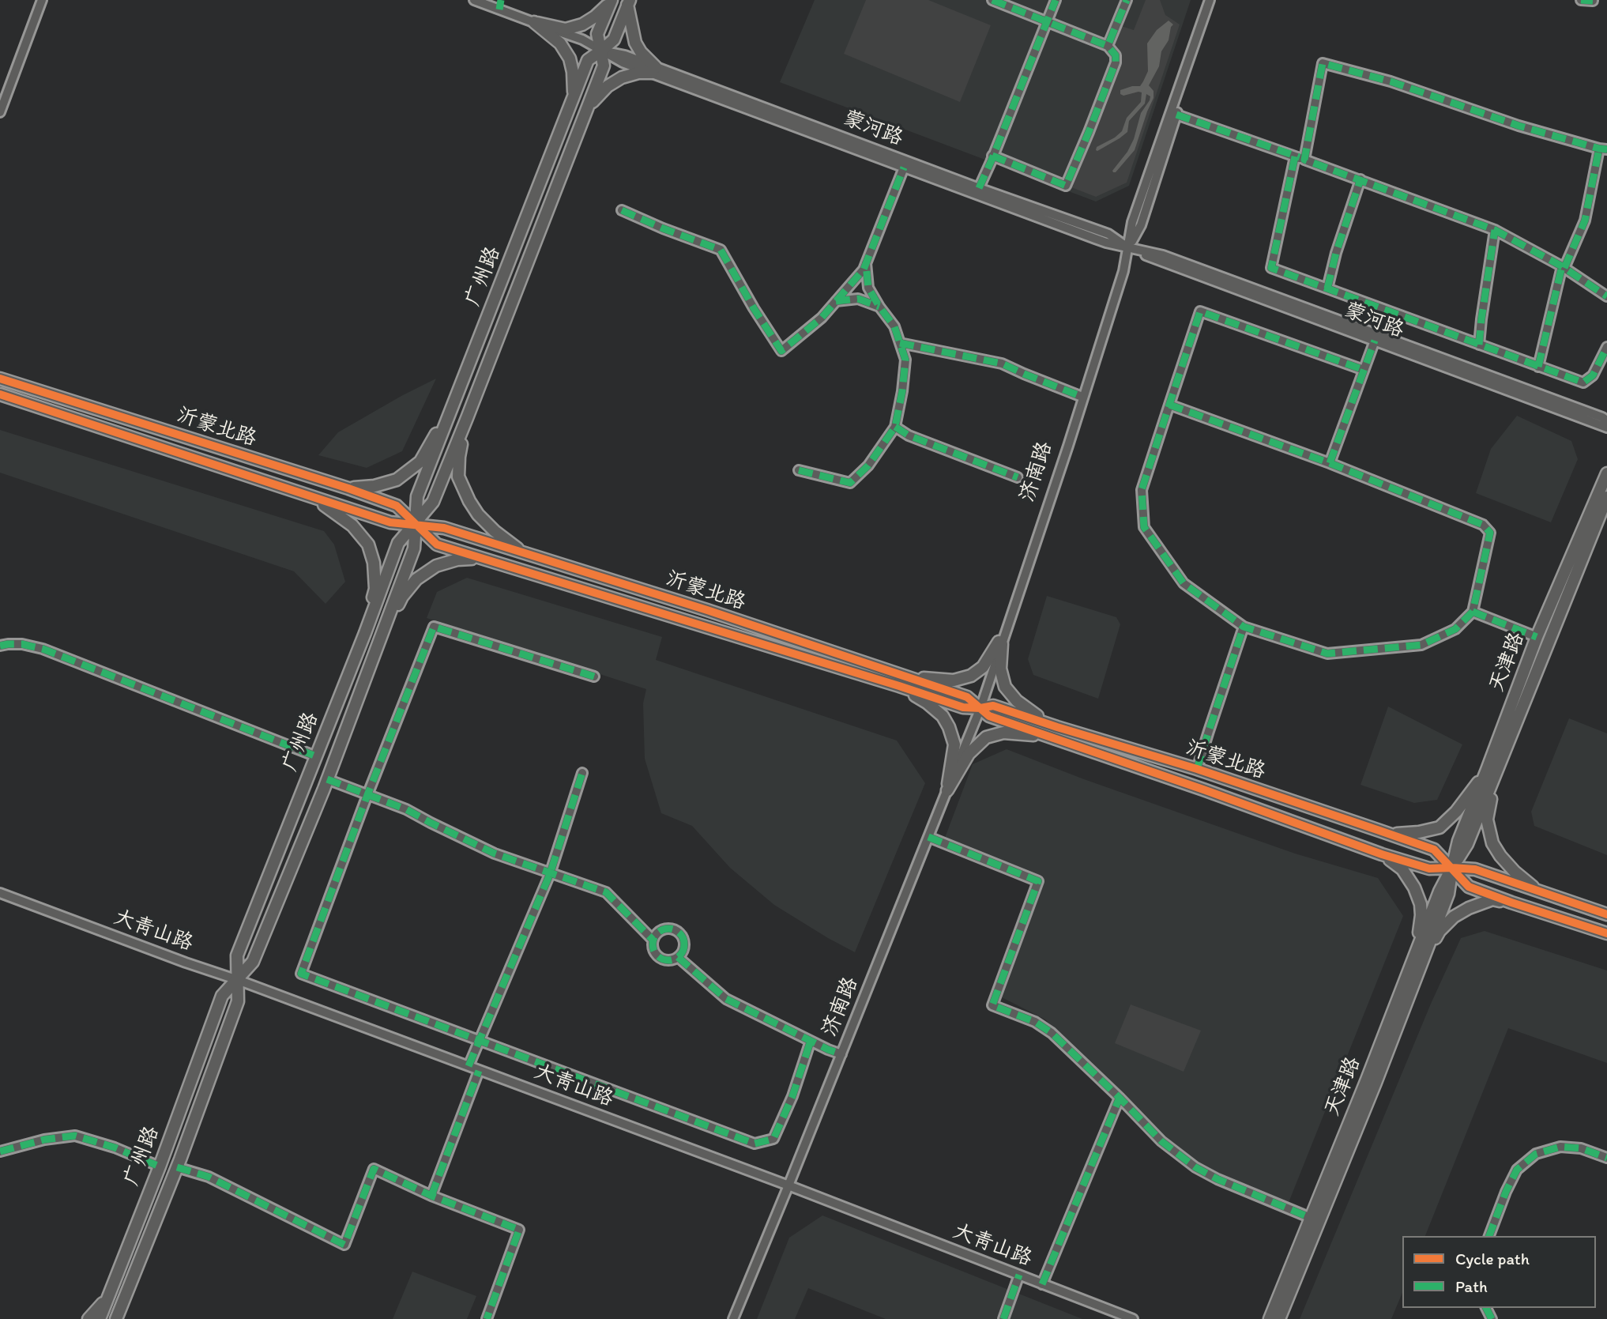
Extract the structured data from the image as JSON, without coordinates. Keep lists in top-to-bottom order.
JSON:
{
  "streets": {
    "main road": ["广州路", "沂蒙北路", "天津路"],
    "street": ["蒙河路", "济南路", "大青山路"]
  },
  "crossings": [
    ["蒙河路", "广州路"],
    ["蒙河路", "济南路"],
    ["广州路", "沂蒙北路"],
    ["广州路", "大青山路"],
    ["沂蒙北路", "济南路"],
    ["沂蒙北路", "天津路"],
    ["济南路", "大青山路"]
  ],
  "legend": ["Cycle path", "Path"]
}
